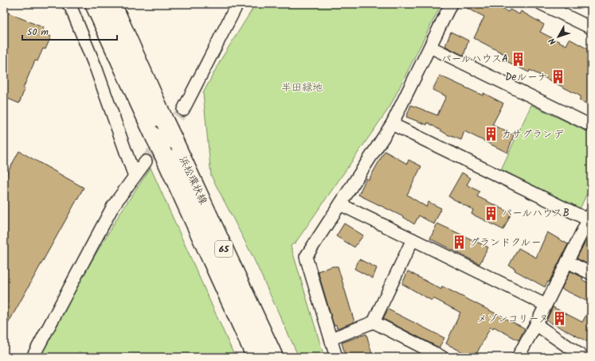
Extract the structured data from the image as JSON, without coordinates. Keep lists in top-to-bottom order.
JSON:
{
  "streets": {
    "main road": ["浜松環状線", "65"]
  },
  "parks": ["半田緑地"],
  "places": {
    "building": [
      "パールハウスA",
      "Deルーナ",
      "カサグランデ",
      "パールハウスB",
      "グランドクルー",
      "メゾンコリーヌ"
    ]
  },
  "scale_bar": "50 m",
  "north": "bottom left"
}
